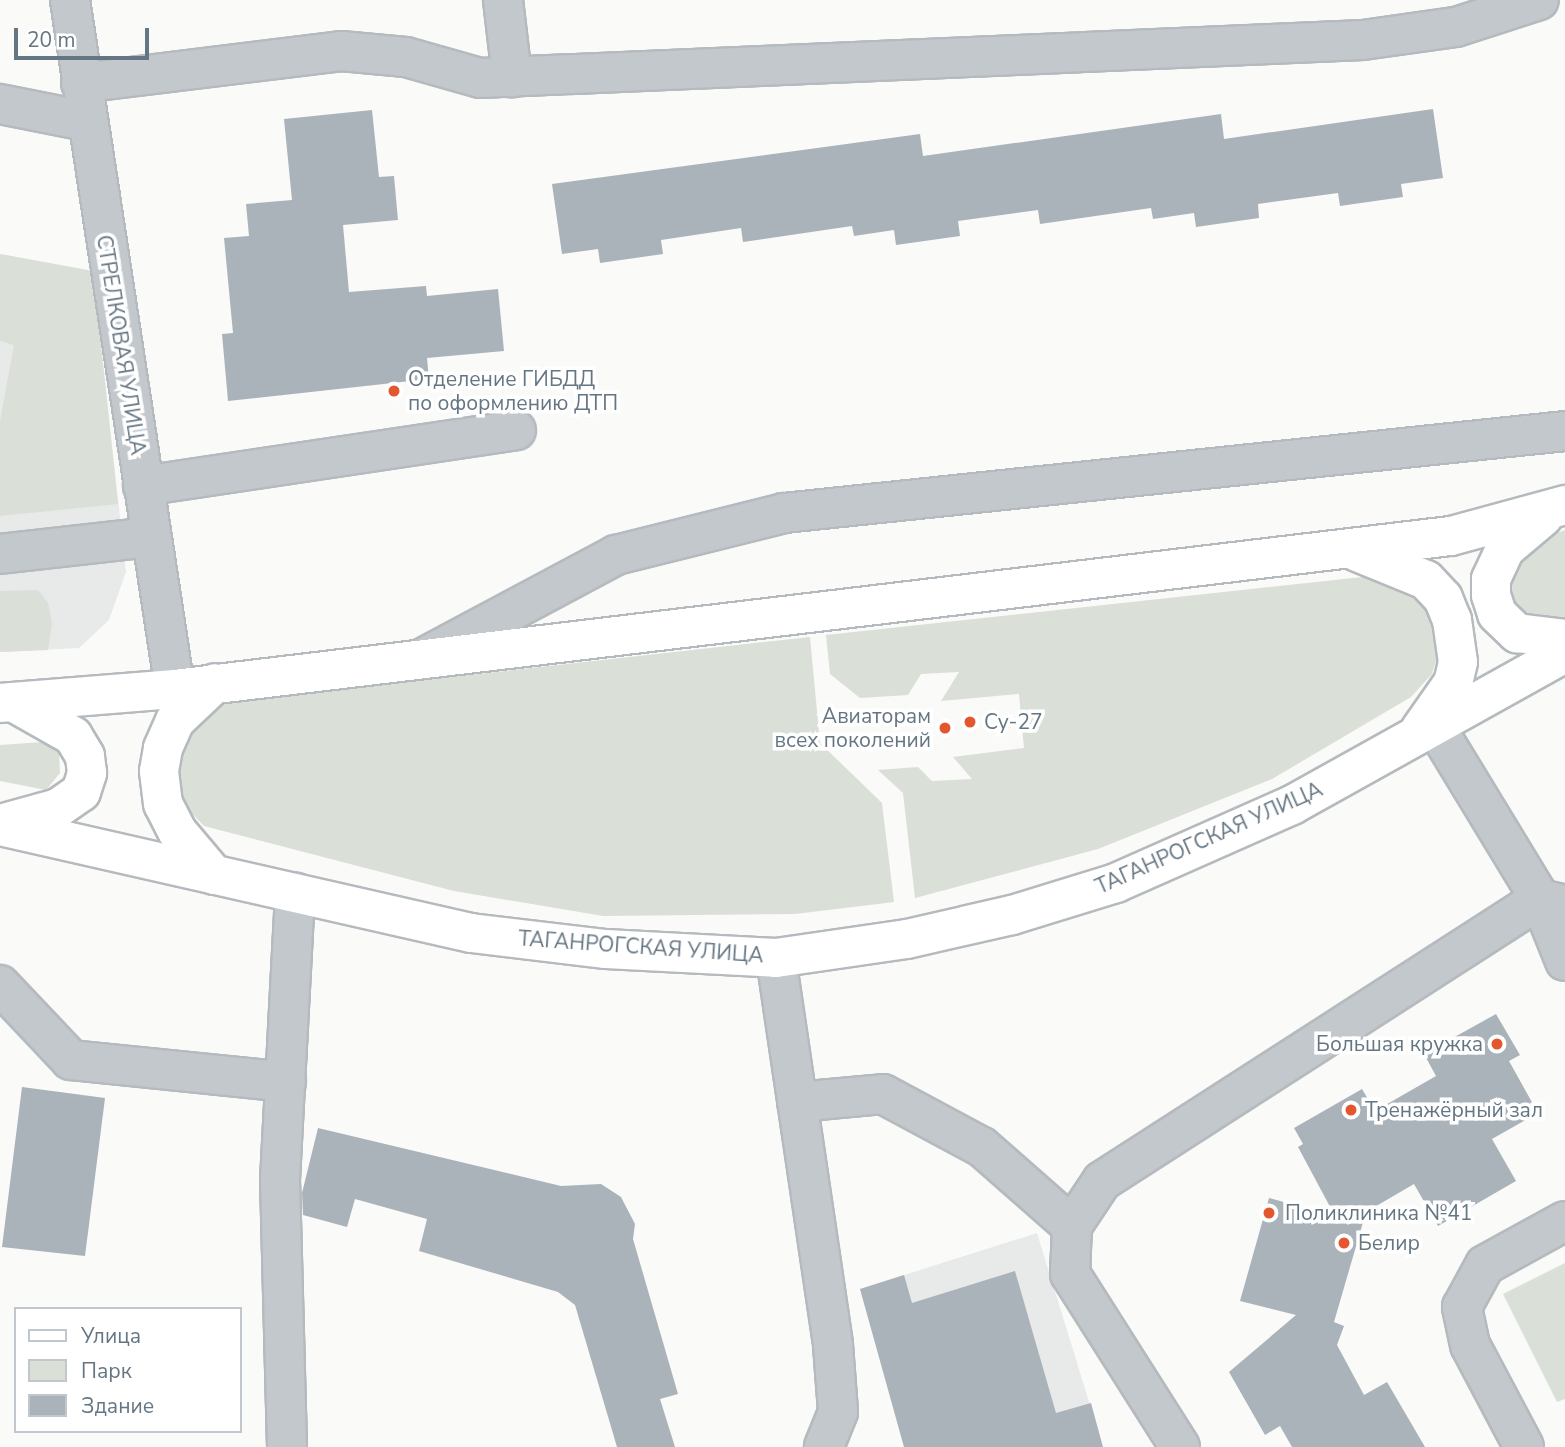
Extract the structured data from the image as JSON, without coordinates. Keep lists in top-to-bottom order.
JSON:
{
  "streets": {
    "main road": ["ТАГАНРОГСКАЯ УЛИЦА"],
    "street": ["СТРЕЛКОВАЯ УЛИЦА"]
  },
  "places": [
    "Отделение ГИБДД по оформлению ДТП",
    "Су-27",
    "Авиаторам всех поколений",
    "Большая кружка",
    "Тренажёрный зал",
    "Поликлиника №41",
    "Белир"
  ],
  "legend": ["Улица", "Парк", "Здание"],
  "scale_bar": "20 m"
}
